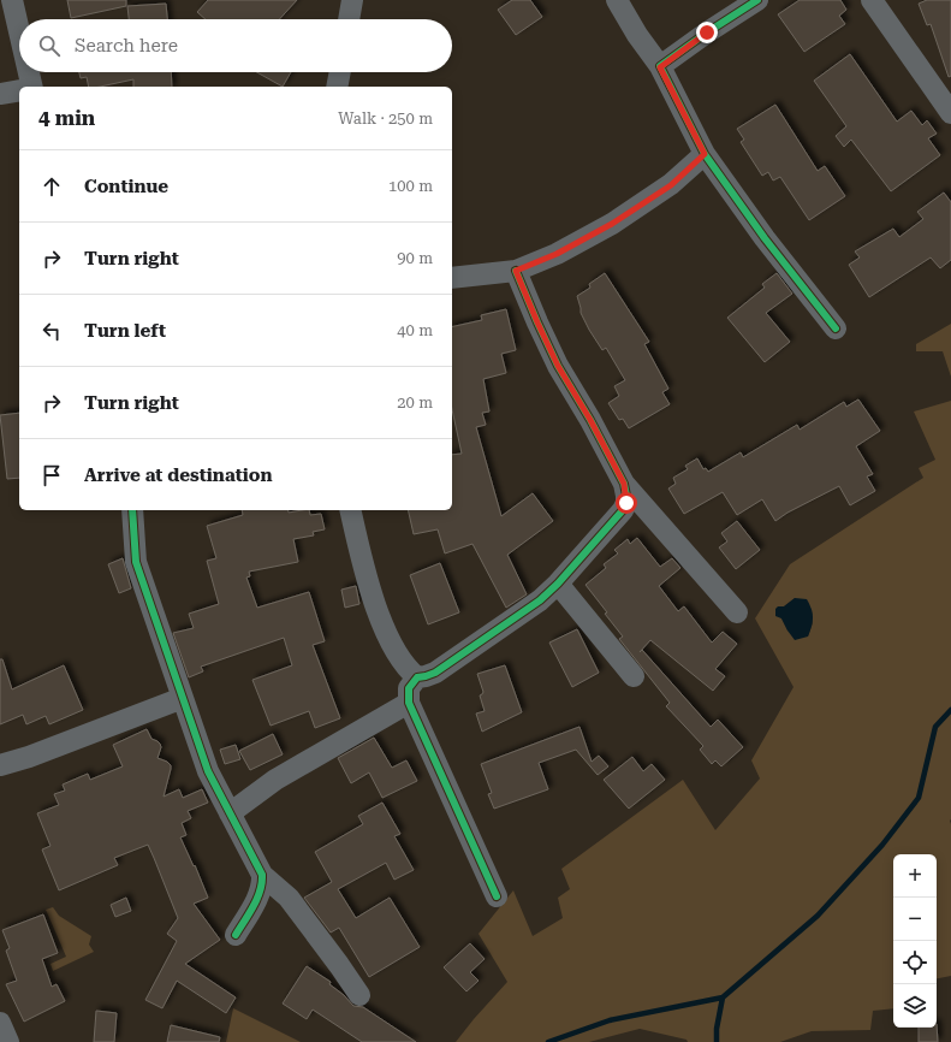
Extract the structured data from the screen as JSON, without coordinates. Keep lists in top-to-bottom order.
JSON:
{
  "page": {
    "search": "Search here",
    "heading": ["4 min", "Walk · 250 m"],
    "list": [
      ["Continue", "100 m"],
      ["Turn right", "90 m"],
      ["Turn left", "40 m"],
      ["Turn right", "20 m"],
      "Arrive at destination"
    ],
    "map_buttons": ["+", "−"]
  }
}
